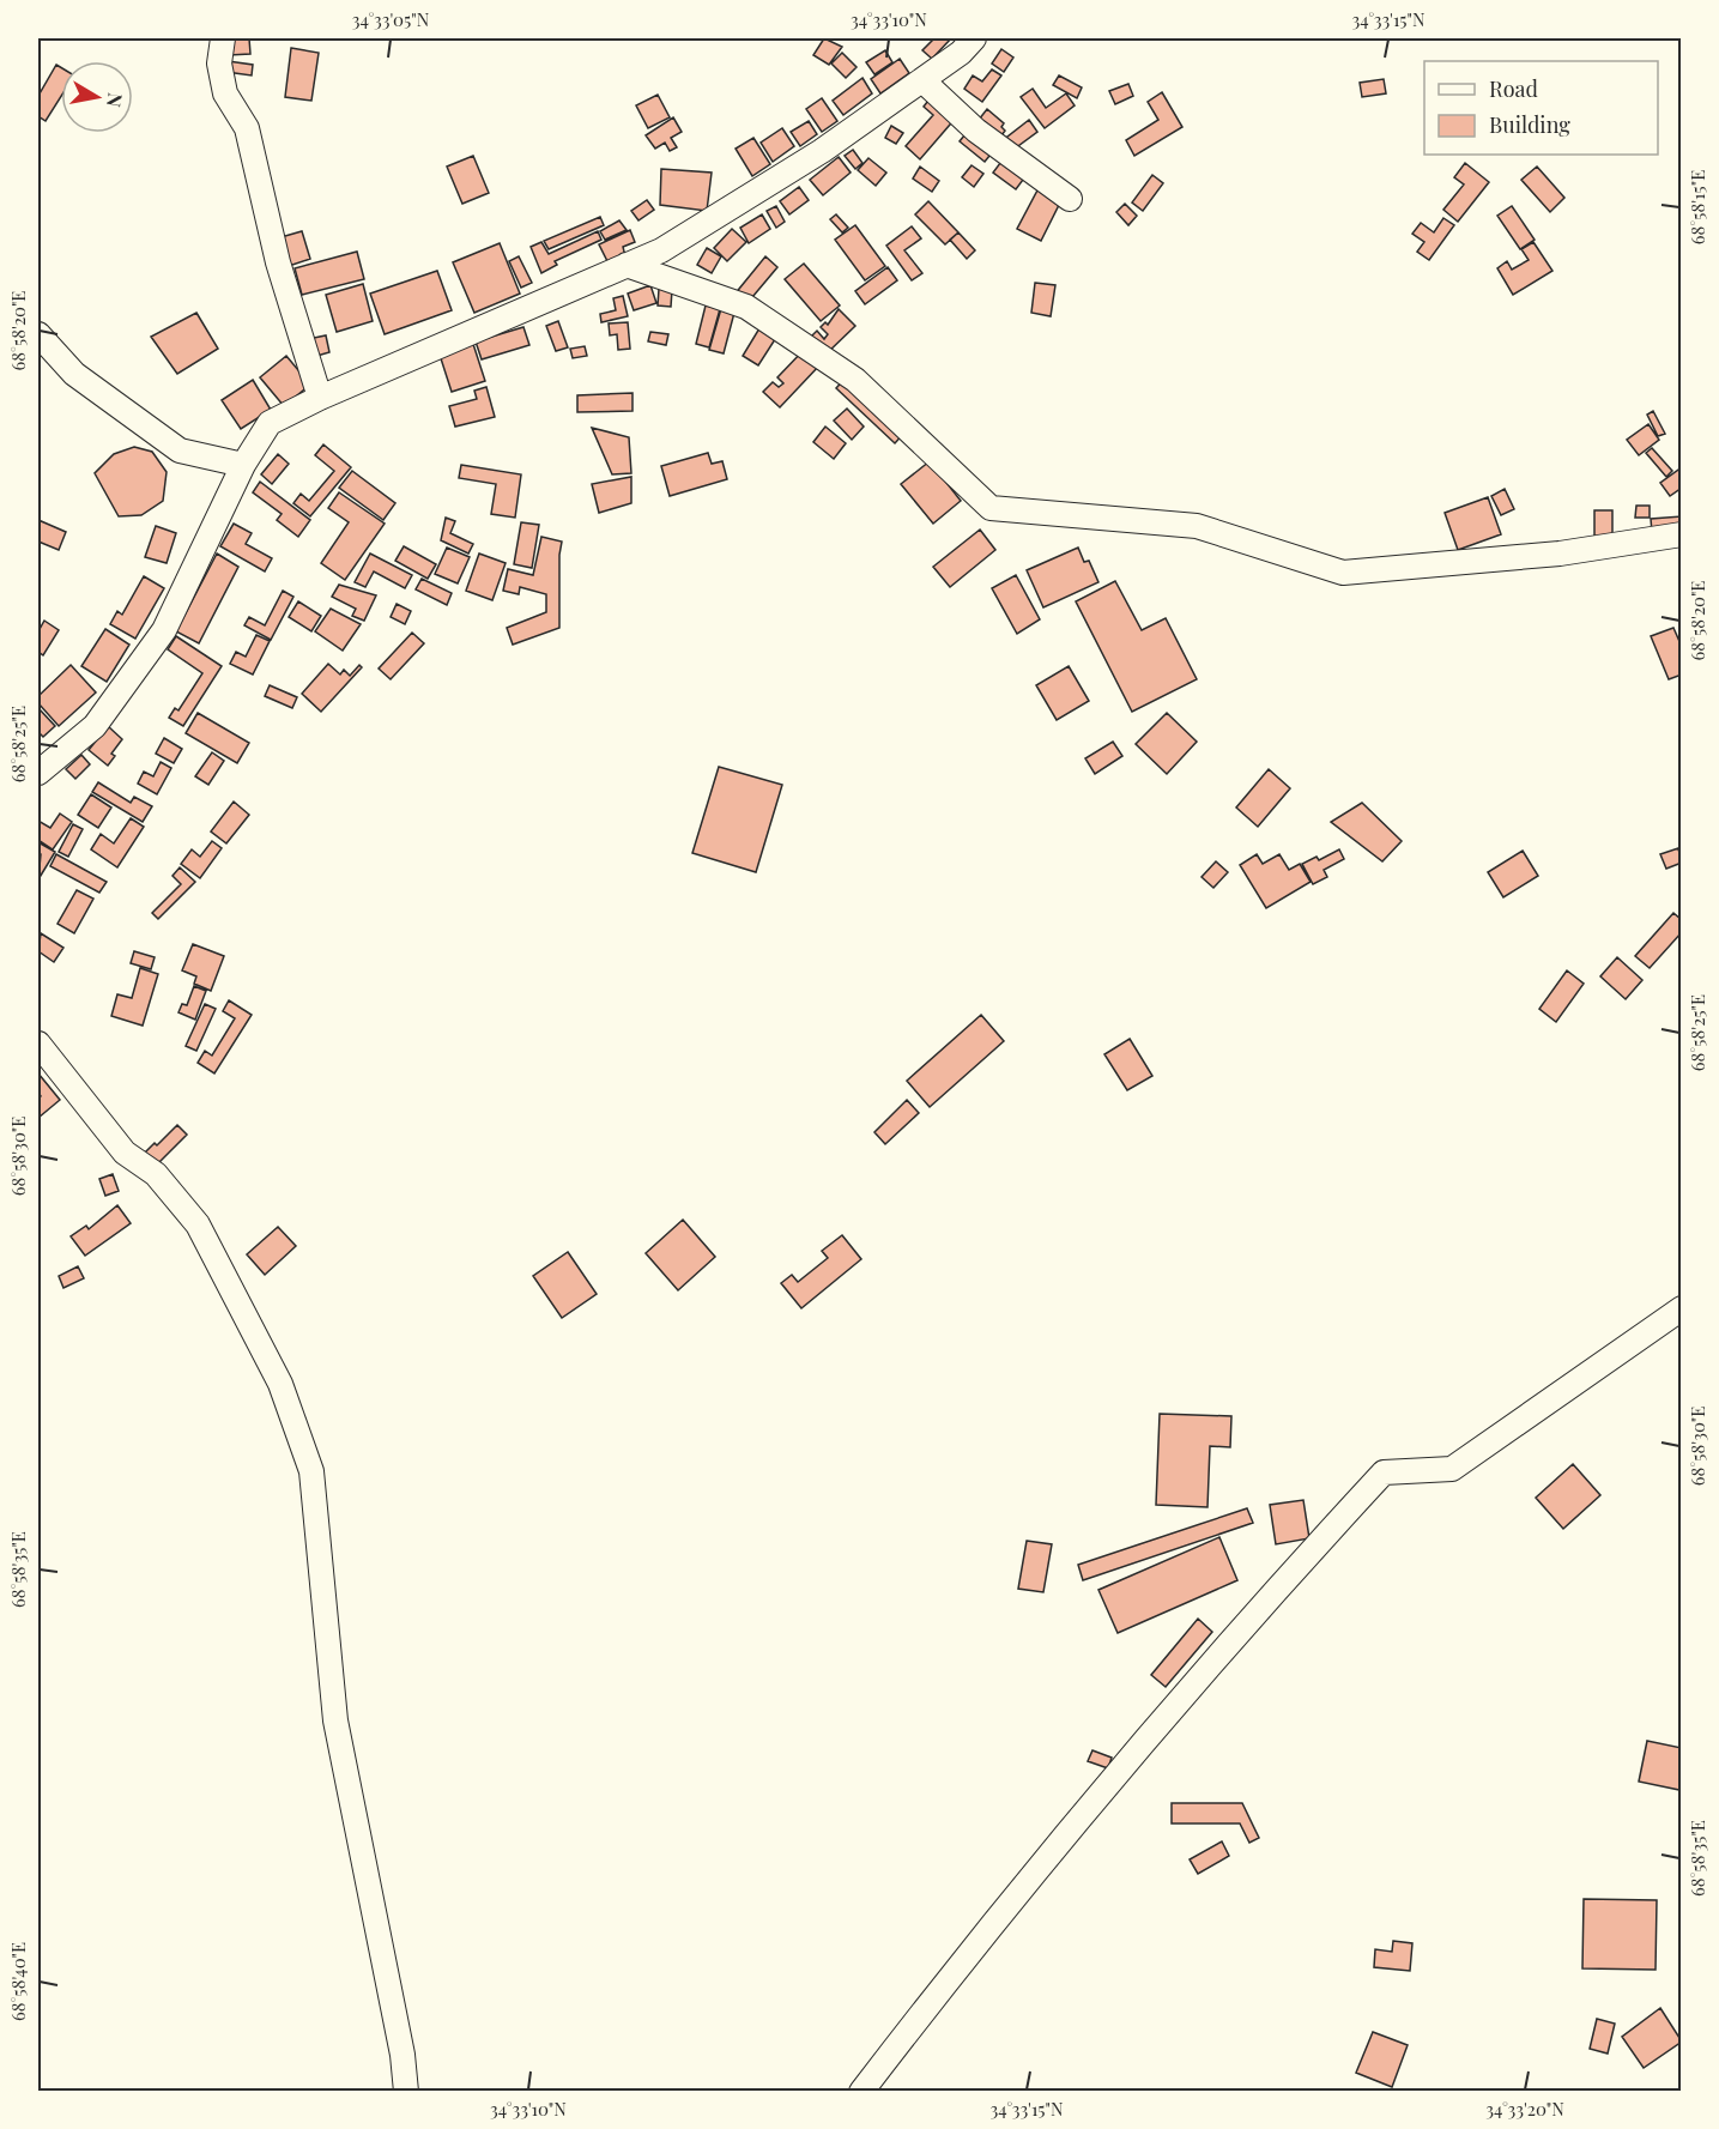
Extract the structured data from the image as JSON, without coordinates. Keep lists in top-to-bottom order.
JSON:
{
  "legend": ["Road", "Building"],
  "north": "right",
  "coordinates": [
    "34°33'05\"N",
    "34°33'10\"N",
    "34°33'15\"N",
    "68°58'15\"E",
    "68°58'20\"E",
    "68°58'25\"E",
    "68°58'30\"E",
    "68°58'35\"E",
    "68°58'40\"E",
    "34°33'20\"N"
  ]
}
